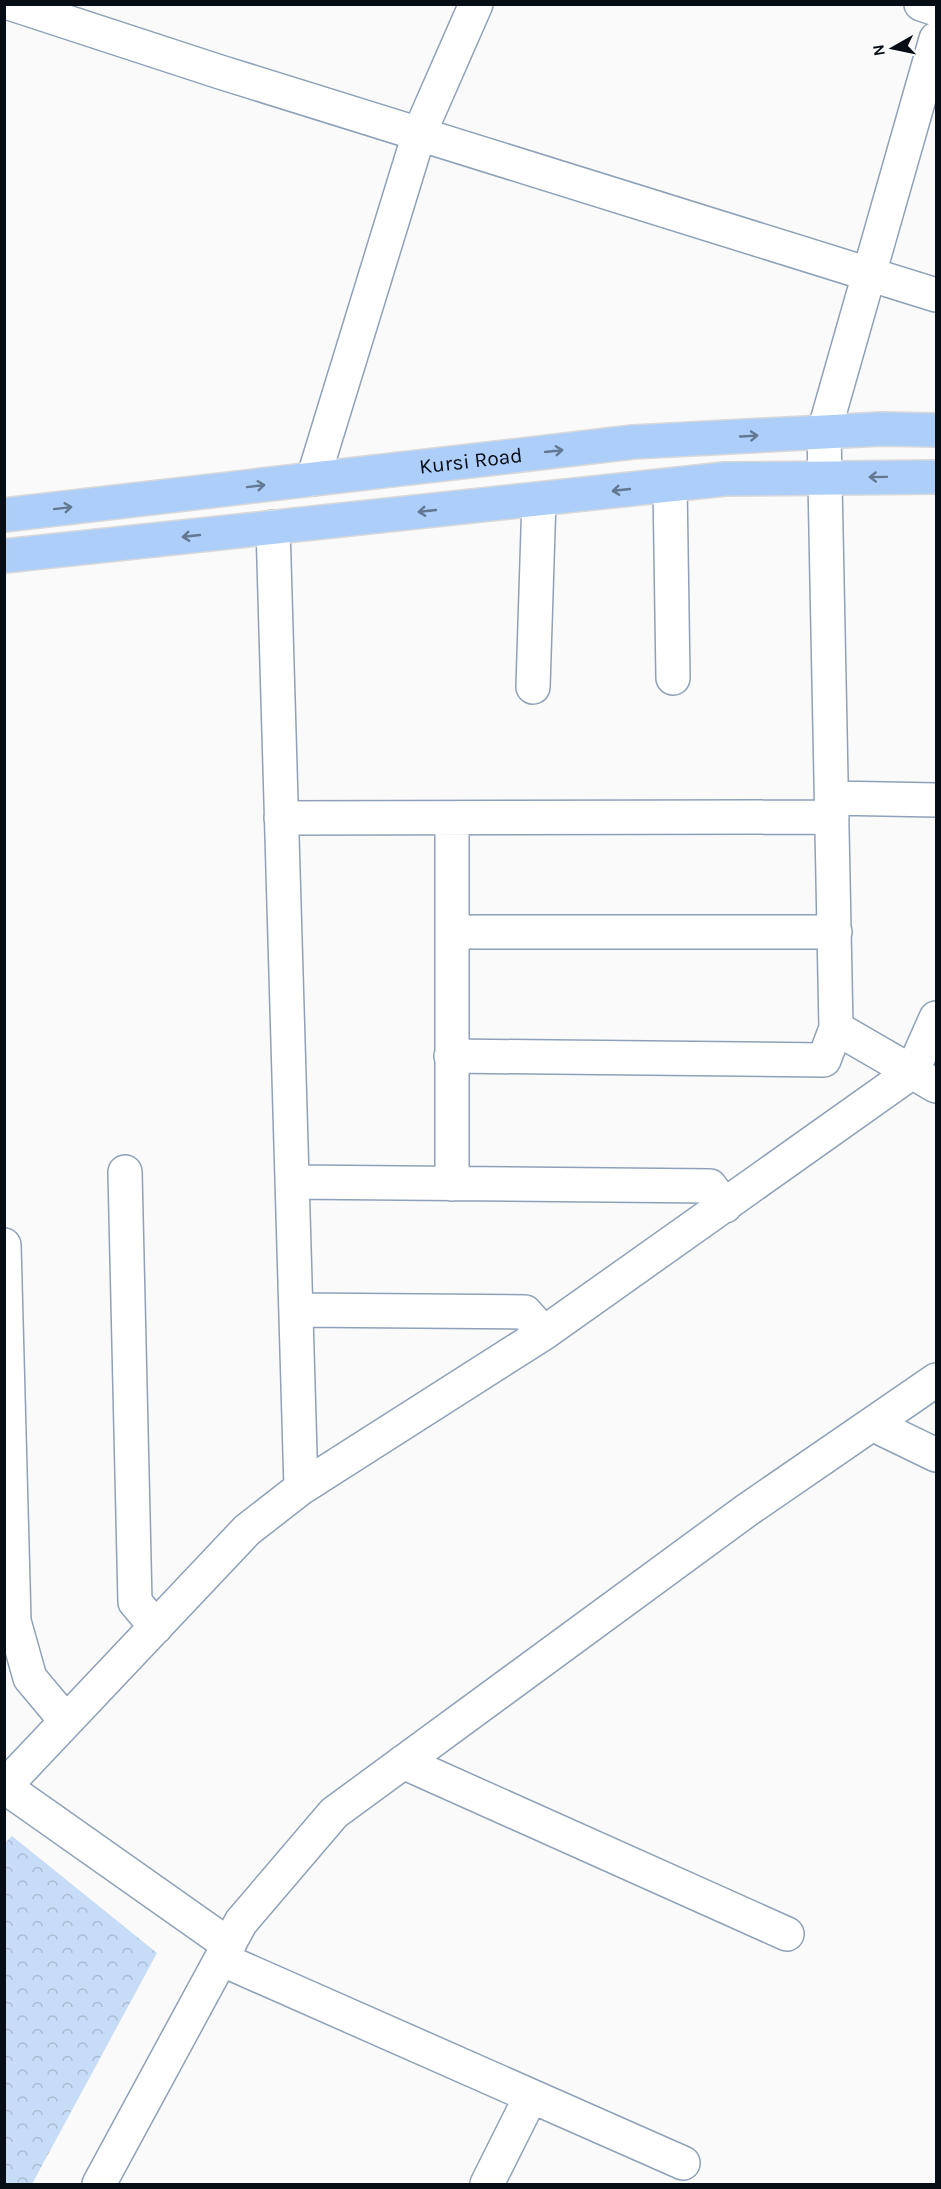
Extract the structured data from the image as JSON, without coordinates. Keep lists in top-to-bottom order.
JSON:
{
  "streets": {
    "main road": ["Kursi Road"]
  },
  "north": "left"
}
